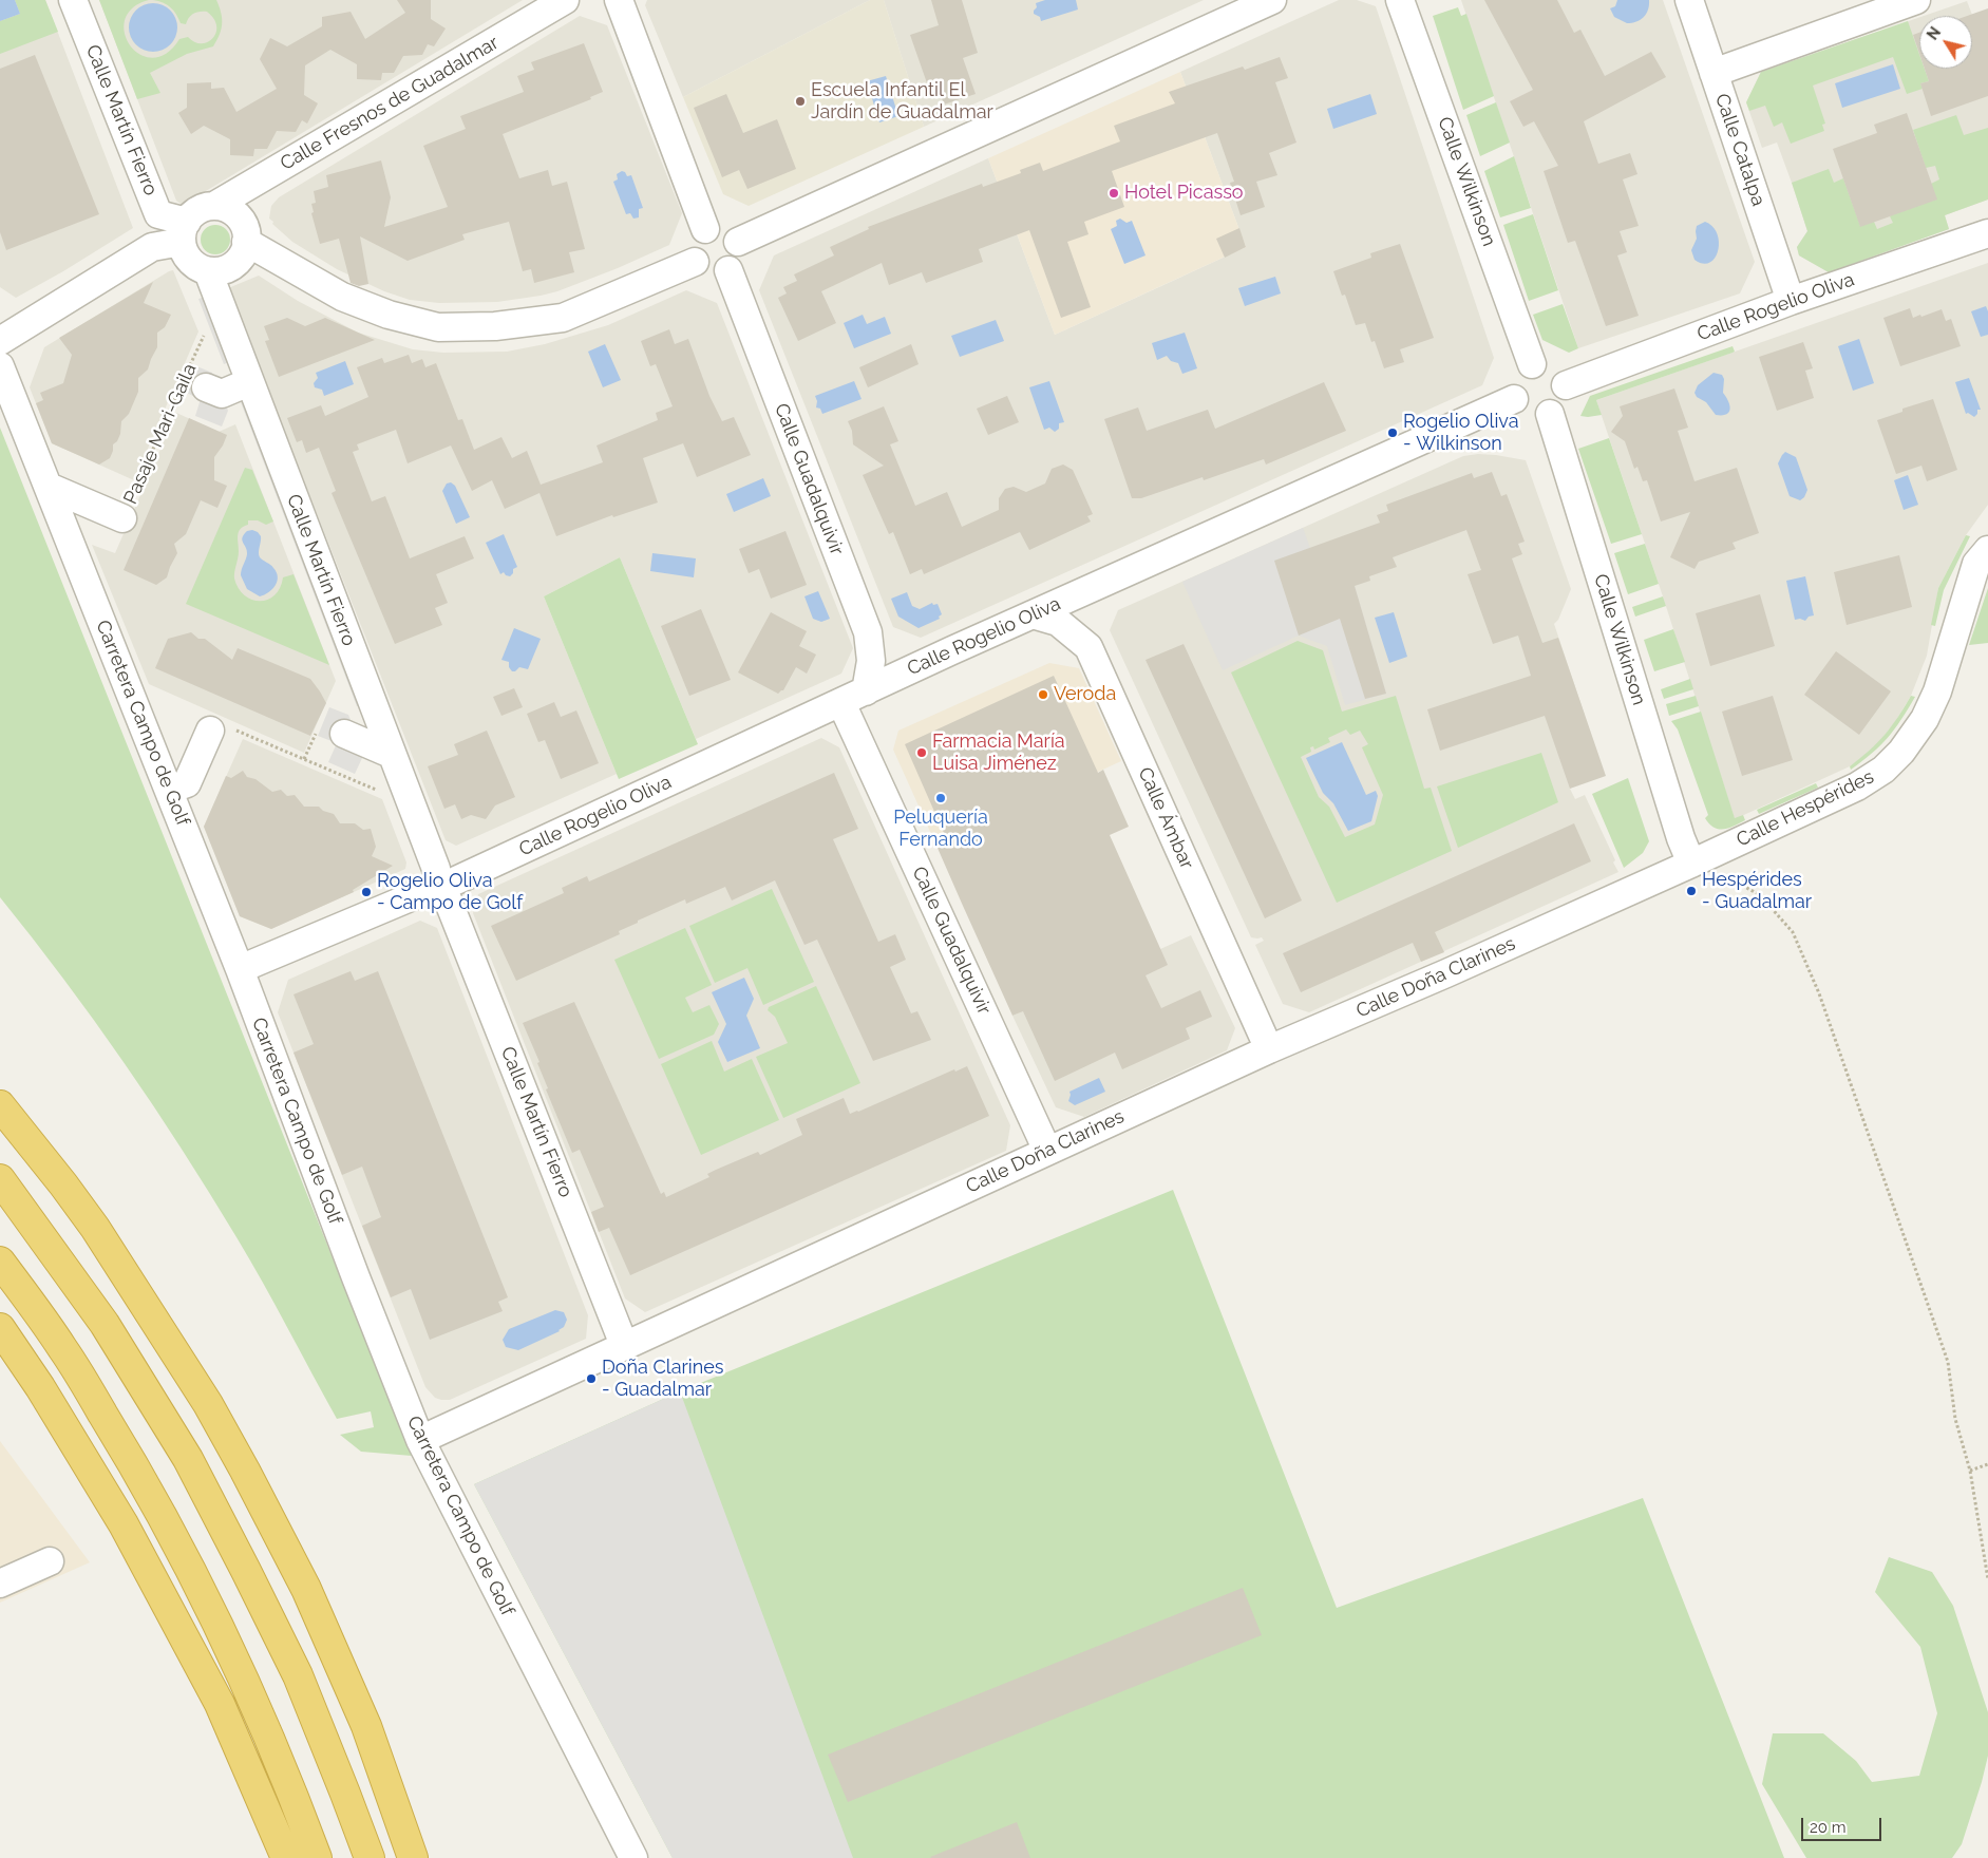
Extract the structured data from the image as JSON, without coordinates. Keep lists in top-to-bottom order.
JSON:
{
  "streets": {
    "street": [
      "Calle Fresnos de Guadalmar",
      "Calle Martín Fierro",
      "Calle Catalpa",
      "Calle Wilkinson",
      "Calle Rogelio Oliva",
      "Pasaje Mari-Gaila",
      "Calle Guadalquivir",
      "Carretera Campo de Golf",
      "Calle Hespérides",
      "Calle Ámbar",
      "Calle Doña Clarines"
    ]
  },
  "crossings": [
    ["Calle Fresnos de Guadalmar", "Calle Martín Fierro"],
    ["Calle Martín Fierro", "Calle Rogelio Oliva"],
    ["Calle Martín Fierro", "Calle Doña Clarines"],
    ["Calle Catalpa", "Calle Rogelio Oliva"],
    ["Calle Wilkinson", "Calle Rogelio Oliva"],
    ["Calle Wilkinson", "Calle Hespérides"],
    ["Calle Wilkinson", "Calle Doña Clarines"],
    ["Calle Rogelio Oliva", "Calle Guadalquivir"],
    ["Calle Rogelio Oliva", "Carretera Campo de Golf"],
    ["Calle Rogelio Oliva", "Calle Ámbar"],
    ["Pasaje Mari-Gaila", "Carretera Campo de Golf"],
    ["Calle Guadalquivir", "Calle Doña Clarines"],
    ["Carretera Campo de Golf", "Calle Doña Clarines"],
    ["Calle Hespérides", "Calle Doña Clarines"],
    ["Calle Ámbar", "Calle Doña Clarines"]
  ],
  "places": [
    "Escuela Infantil El Jardín de Guadalmar",
    "Hotel Picasso",
    "Rogelio Oliva - Wilkinson",
    "Veroda",
    "Farmacia María Luisa Jiménez",
    "Peluquería Fernando",
    "Hespérides - Guadalmar",
    "Rogelio Oliva - Campo de Golf",
    "Doña Clarines - Guadalmar"
  ],
  "scale_bar": "20 m",
  "north": "top left"
}
